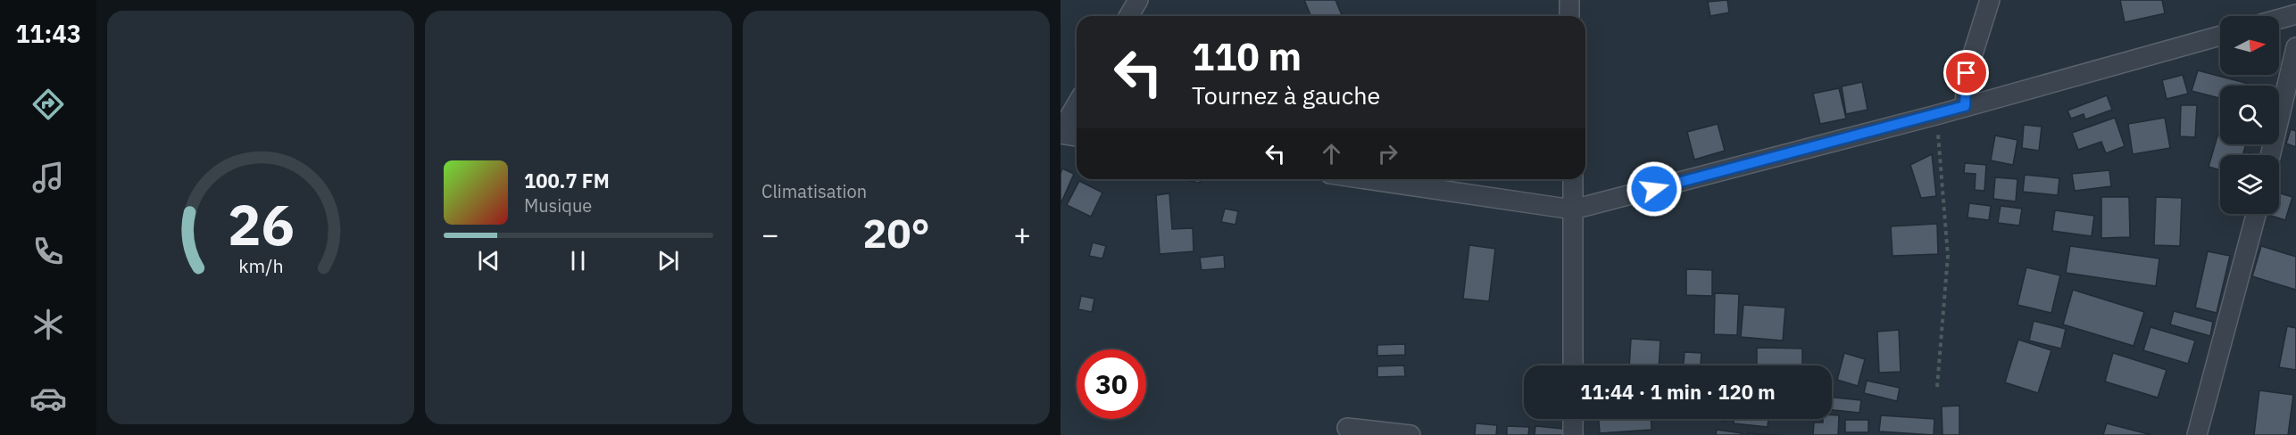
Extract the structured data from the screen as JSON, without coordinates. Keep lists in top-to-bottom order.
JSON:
{
  "north": "right",
  "page": {
    "tabs": "11:43",
    "tile": "Climatisation",
    "turn": ["110 m", "Tournez à gauche"],
    "song": ["100.7 FM", "Musique"],
    "heat": ["−", "20°", "+"],
    "limit": "30",
    "trip": "11:44 · 1 min · 120 m",
    "gauge": ["26", "km/h"]
  }
}
